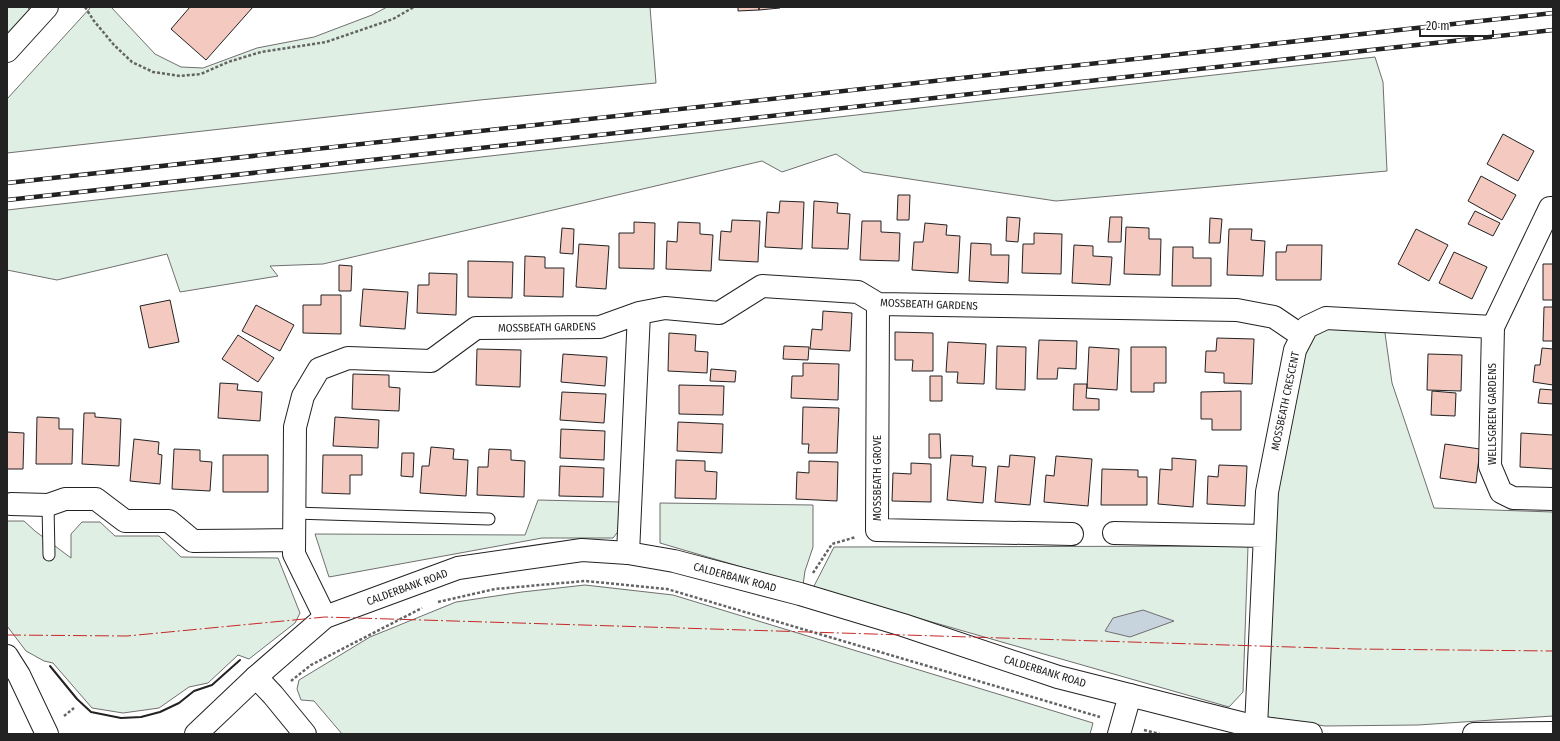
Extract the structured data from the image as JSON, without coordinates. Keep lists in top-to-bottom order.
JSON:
{
  "streets": {
    "street": [
      "MOSSBEATH GARDENS",
      "MOSSBEATH CRESCENT",
      "WELLSGREEN GARDENS",
      "MOSSBEATH GROVE",
      "CALDERBANK ROAD"
    ]
  },
  "crossings": [
    ["MOSSBEATH GARDENS", "MOSSBEATH CRESCENT"],
    ["MOSSBEATH GARDENS", "MOSSBEATH GROVE"],
    ["MOSSBEATH GARDENS", "CALDERBANK ROAD"],
    ["MOSSBEATH CRESCENT", "WELLSGREEN GARDENS"],
    ["MOSSBEATH CRESCENT", "CALDERBANK ROAD"]
  ],
  "scale_bar": "20 m"
}
